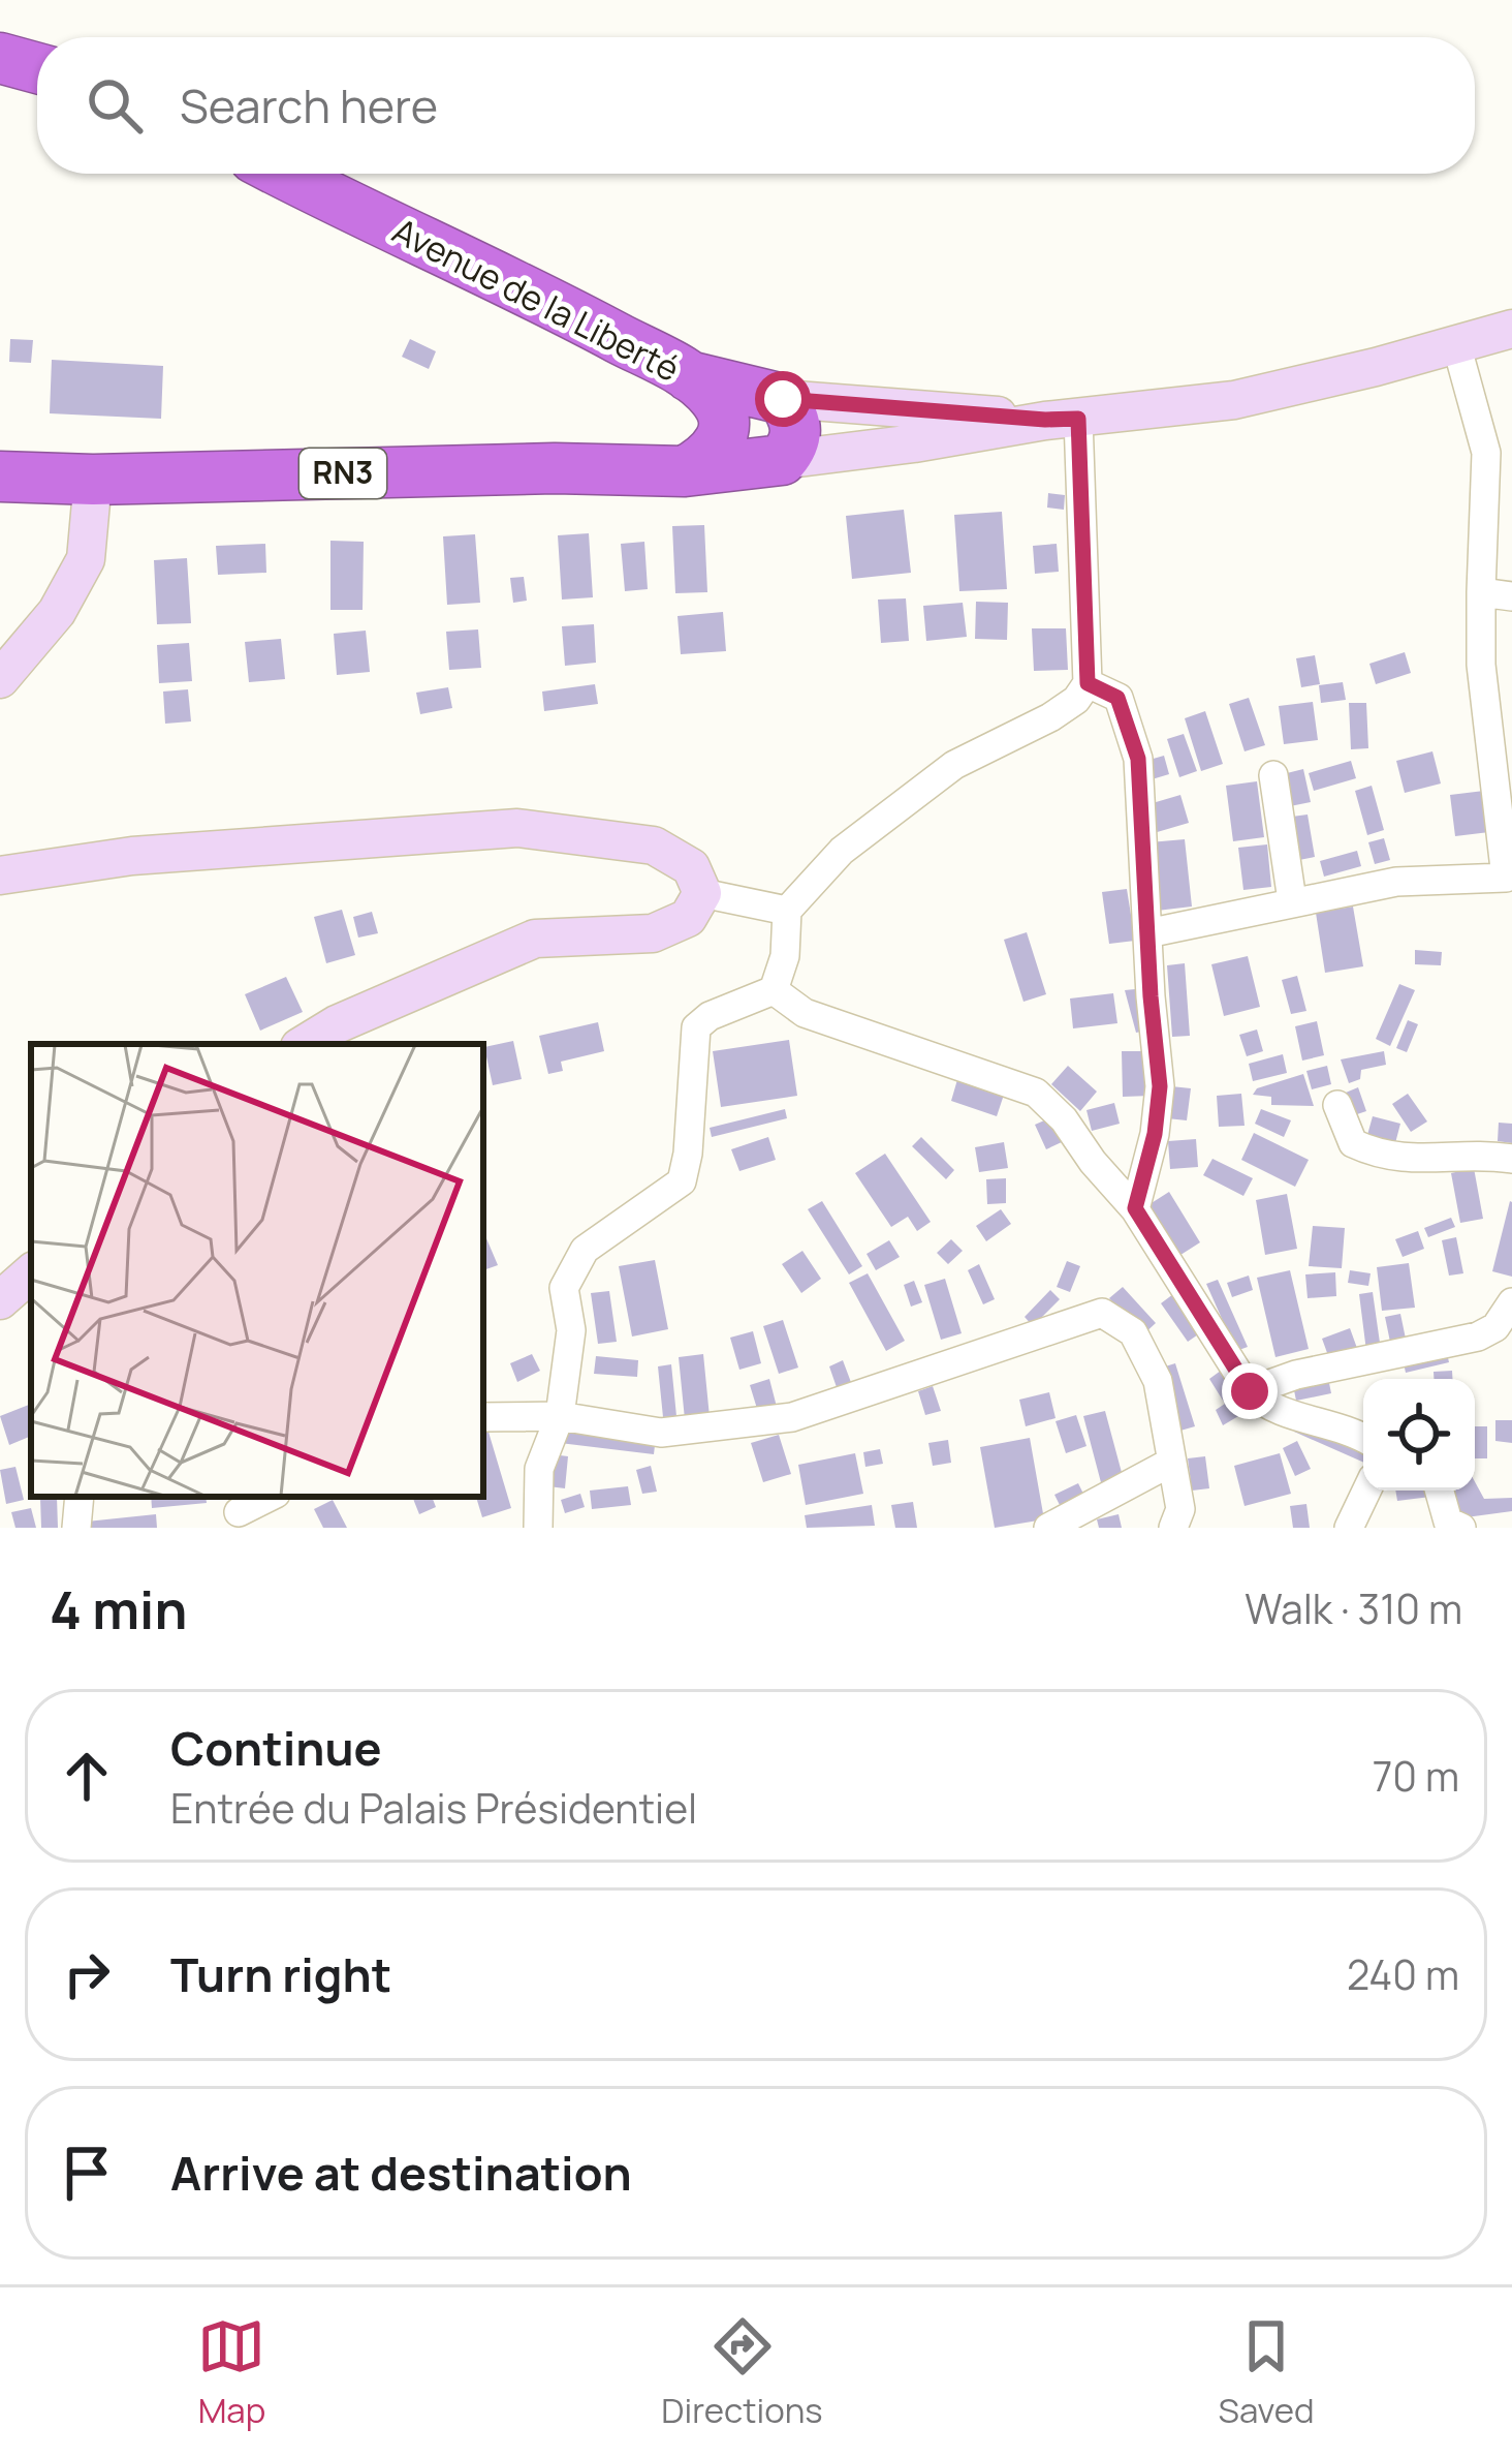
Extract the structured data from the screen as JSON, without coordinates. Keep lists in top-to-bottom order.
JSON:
{
  "streets": {
    "highway": ["Avenue de la Liberté", "RN3"]
  },
  "crossings": [
    ["Avenue de la Liberté", "RN3"]
  ],
  "page": {
    "search": "Search here",
    "heading": ["4 min", "Walk · 310 m"],
    "list": [
      ["Continue", "Entrée du Palais Présidentiel", "70 m"],
      ["Turn right", "240 m"],
      "Arrive at destination"
    ],
    "nav": ["Map", "Directions", "Saved"]
  }
}
